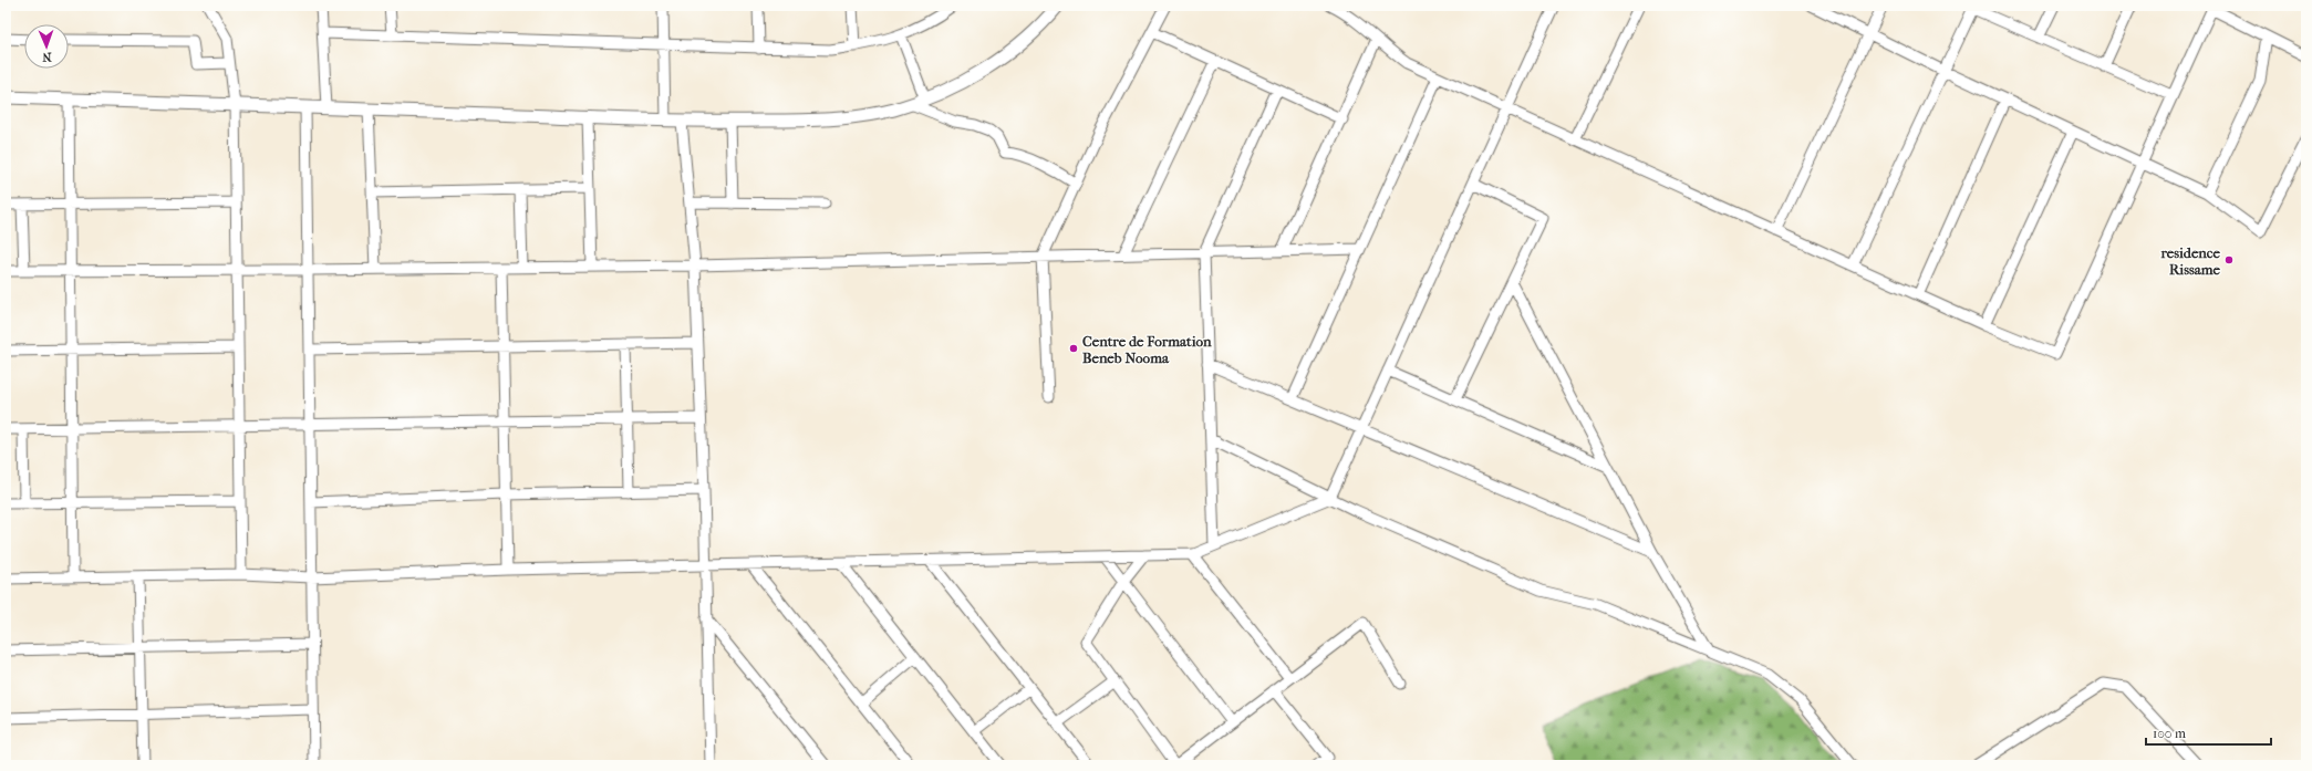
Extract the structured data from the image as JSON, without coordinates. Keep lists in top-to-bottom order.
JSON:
{
  "places": ["residence Rissame", "Centre de Formation Beneb Nooma"],
  "scale_bar": "100 m",
  "north": "bottom"
}
